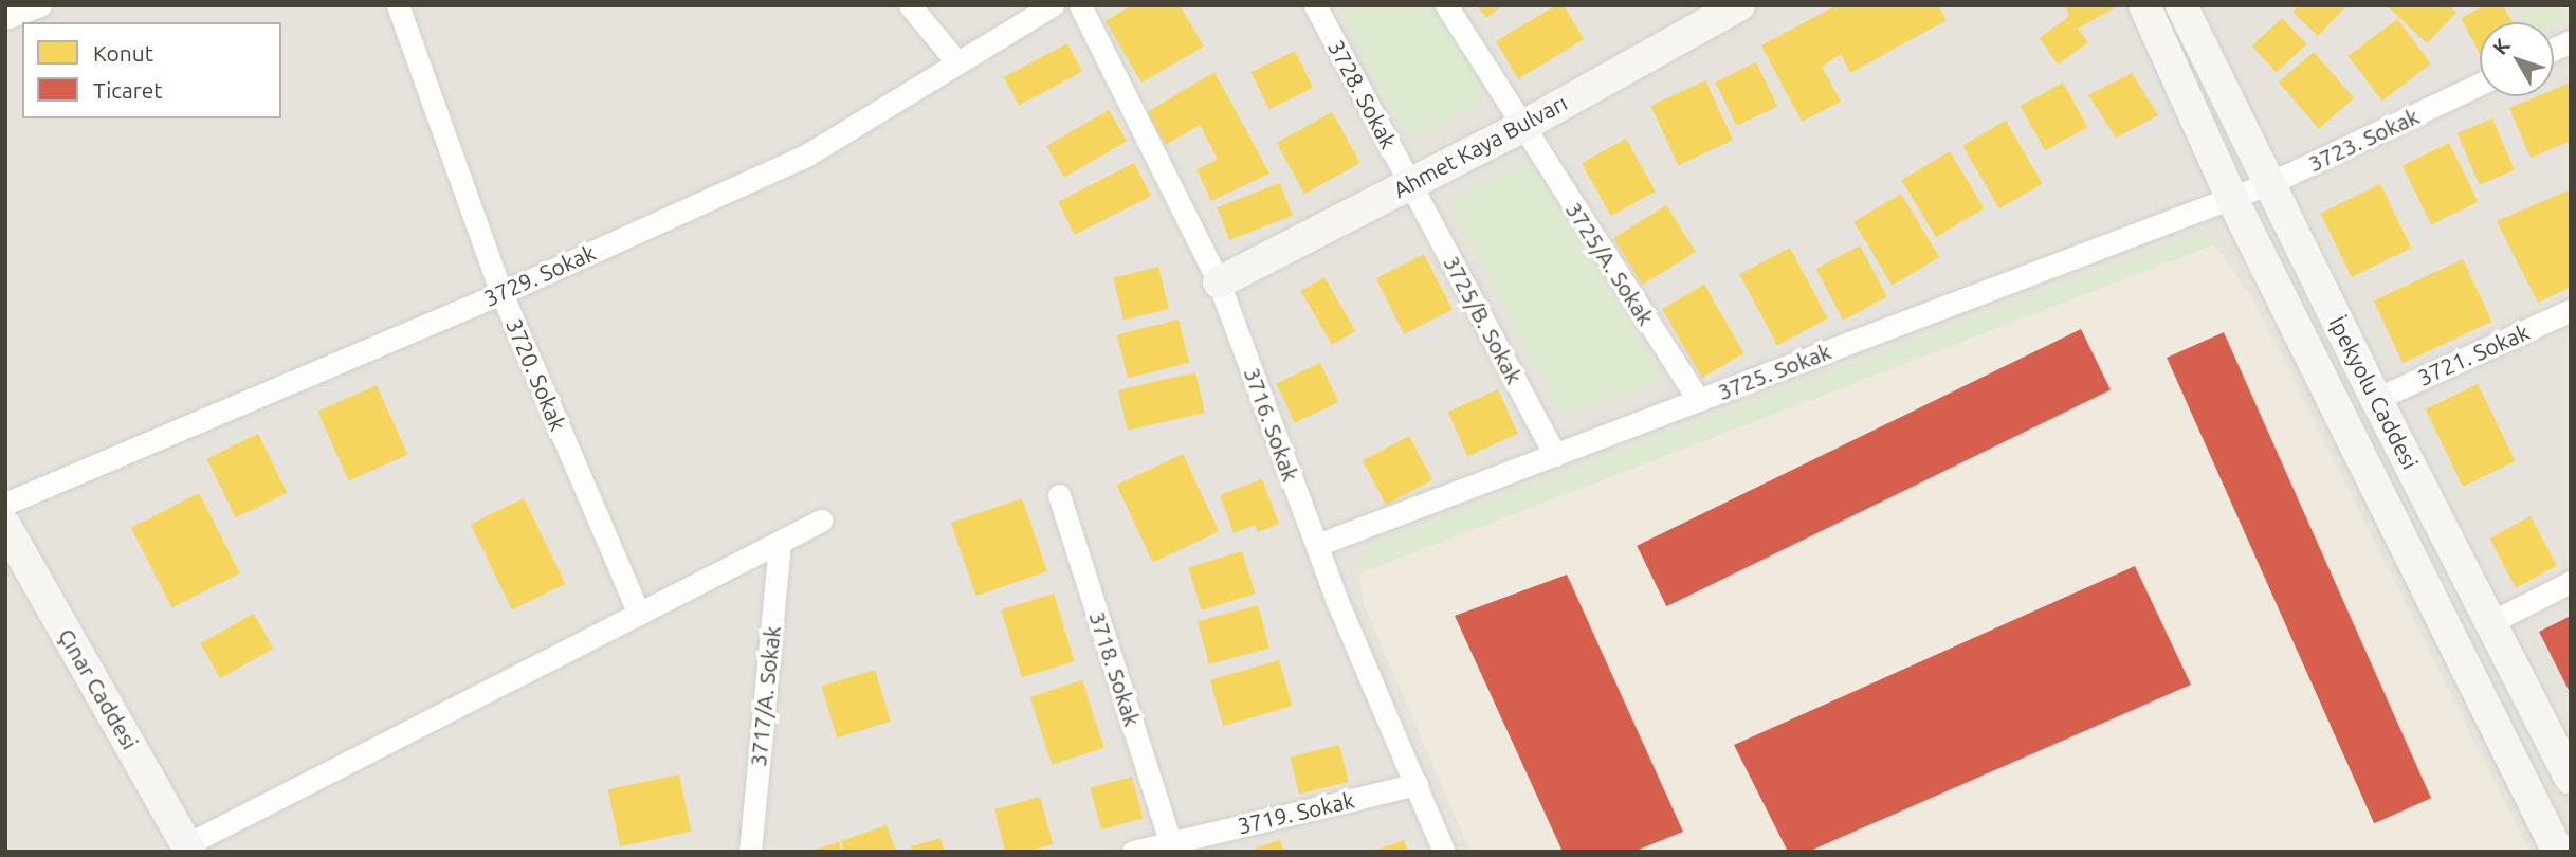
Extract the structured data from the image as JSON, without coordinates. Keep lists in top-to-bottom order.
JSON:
{
  "streets": {
    "street": [
      "3728. Sokak",
      "3723. Sokak",
      "Ahmet Kaya Bulvarı",
      "3725/A. Sokak",
      "3729. Sokak",
      "3725/B. Sokak",
      "3721. Sokak",
      "3725. Sokak",
      "3720. Sokak",
      "İpekyolu Caddesi",
      "3716. Sokak",
      "3718. Sokak",
      "Çınar Caddesi",
      "3717/A. Sokak",
      "3719. Sokak"
    ]
  },
  "crossings": [
    ["3728. Sokak", "Ahmet Kaya Bulvarı"],
    ["3728. Sokak", "3725/B. Sokak"],
    ["3723. Sokak", "3725. Sokak"],
    ["3723. Sokak", "İpekyolu Caddesi"],
    ["Ahmet Kaya Bulvarı", "3725/A. Sokak"],
    ["Ahmet Kaya Bulvarı", "3725/B. Sokak"],
    ["Ahmet Kaya Bulvarı", "3716. Sokak"],
    ["3725/A. Sokak", "3725. Sokak"],
    ["3729. Sokak", "3720. Sokak"],
    ["3725/B. Sokak", "3725. Sokak"],
    ["3721. Sokak", "İpekyolu Caddesi"],
    ["3725. Sokak", "3716. Sokak"],
    ["3716. Sokak", "3719. Sokak"],
    ["3718. Sokak", "3719. Sokak"]
  ],
  "legend": ["Konut", "Ticaret"],
  "north": "top left"
}
